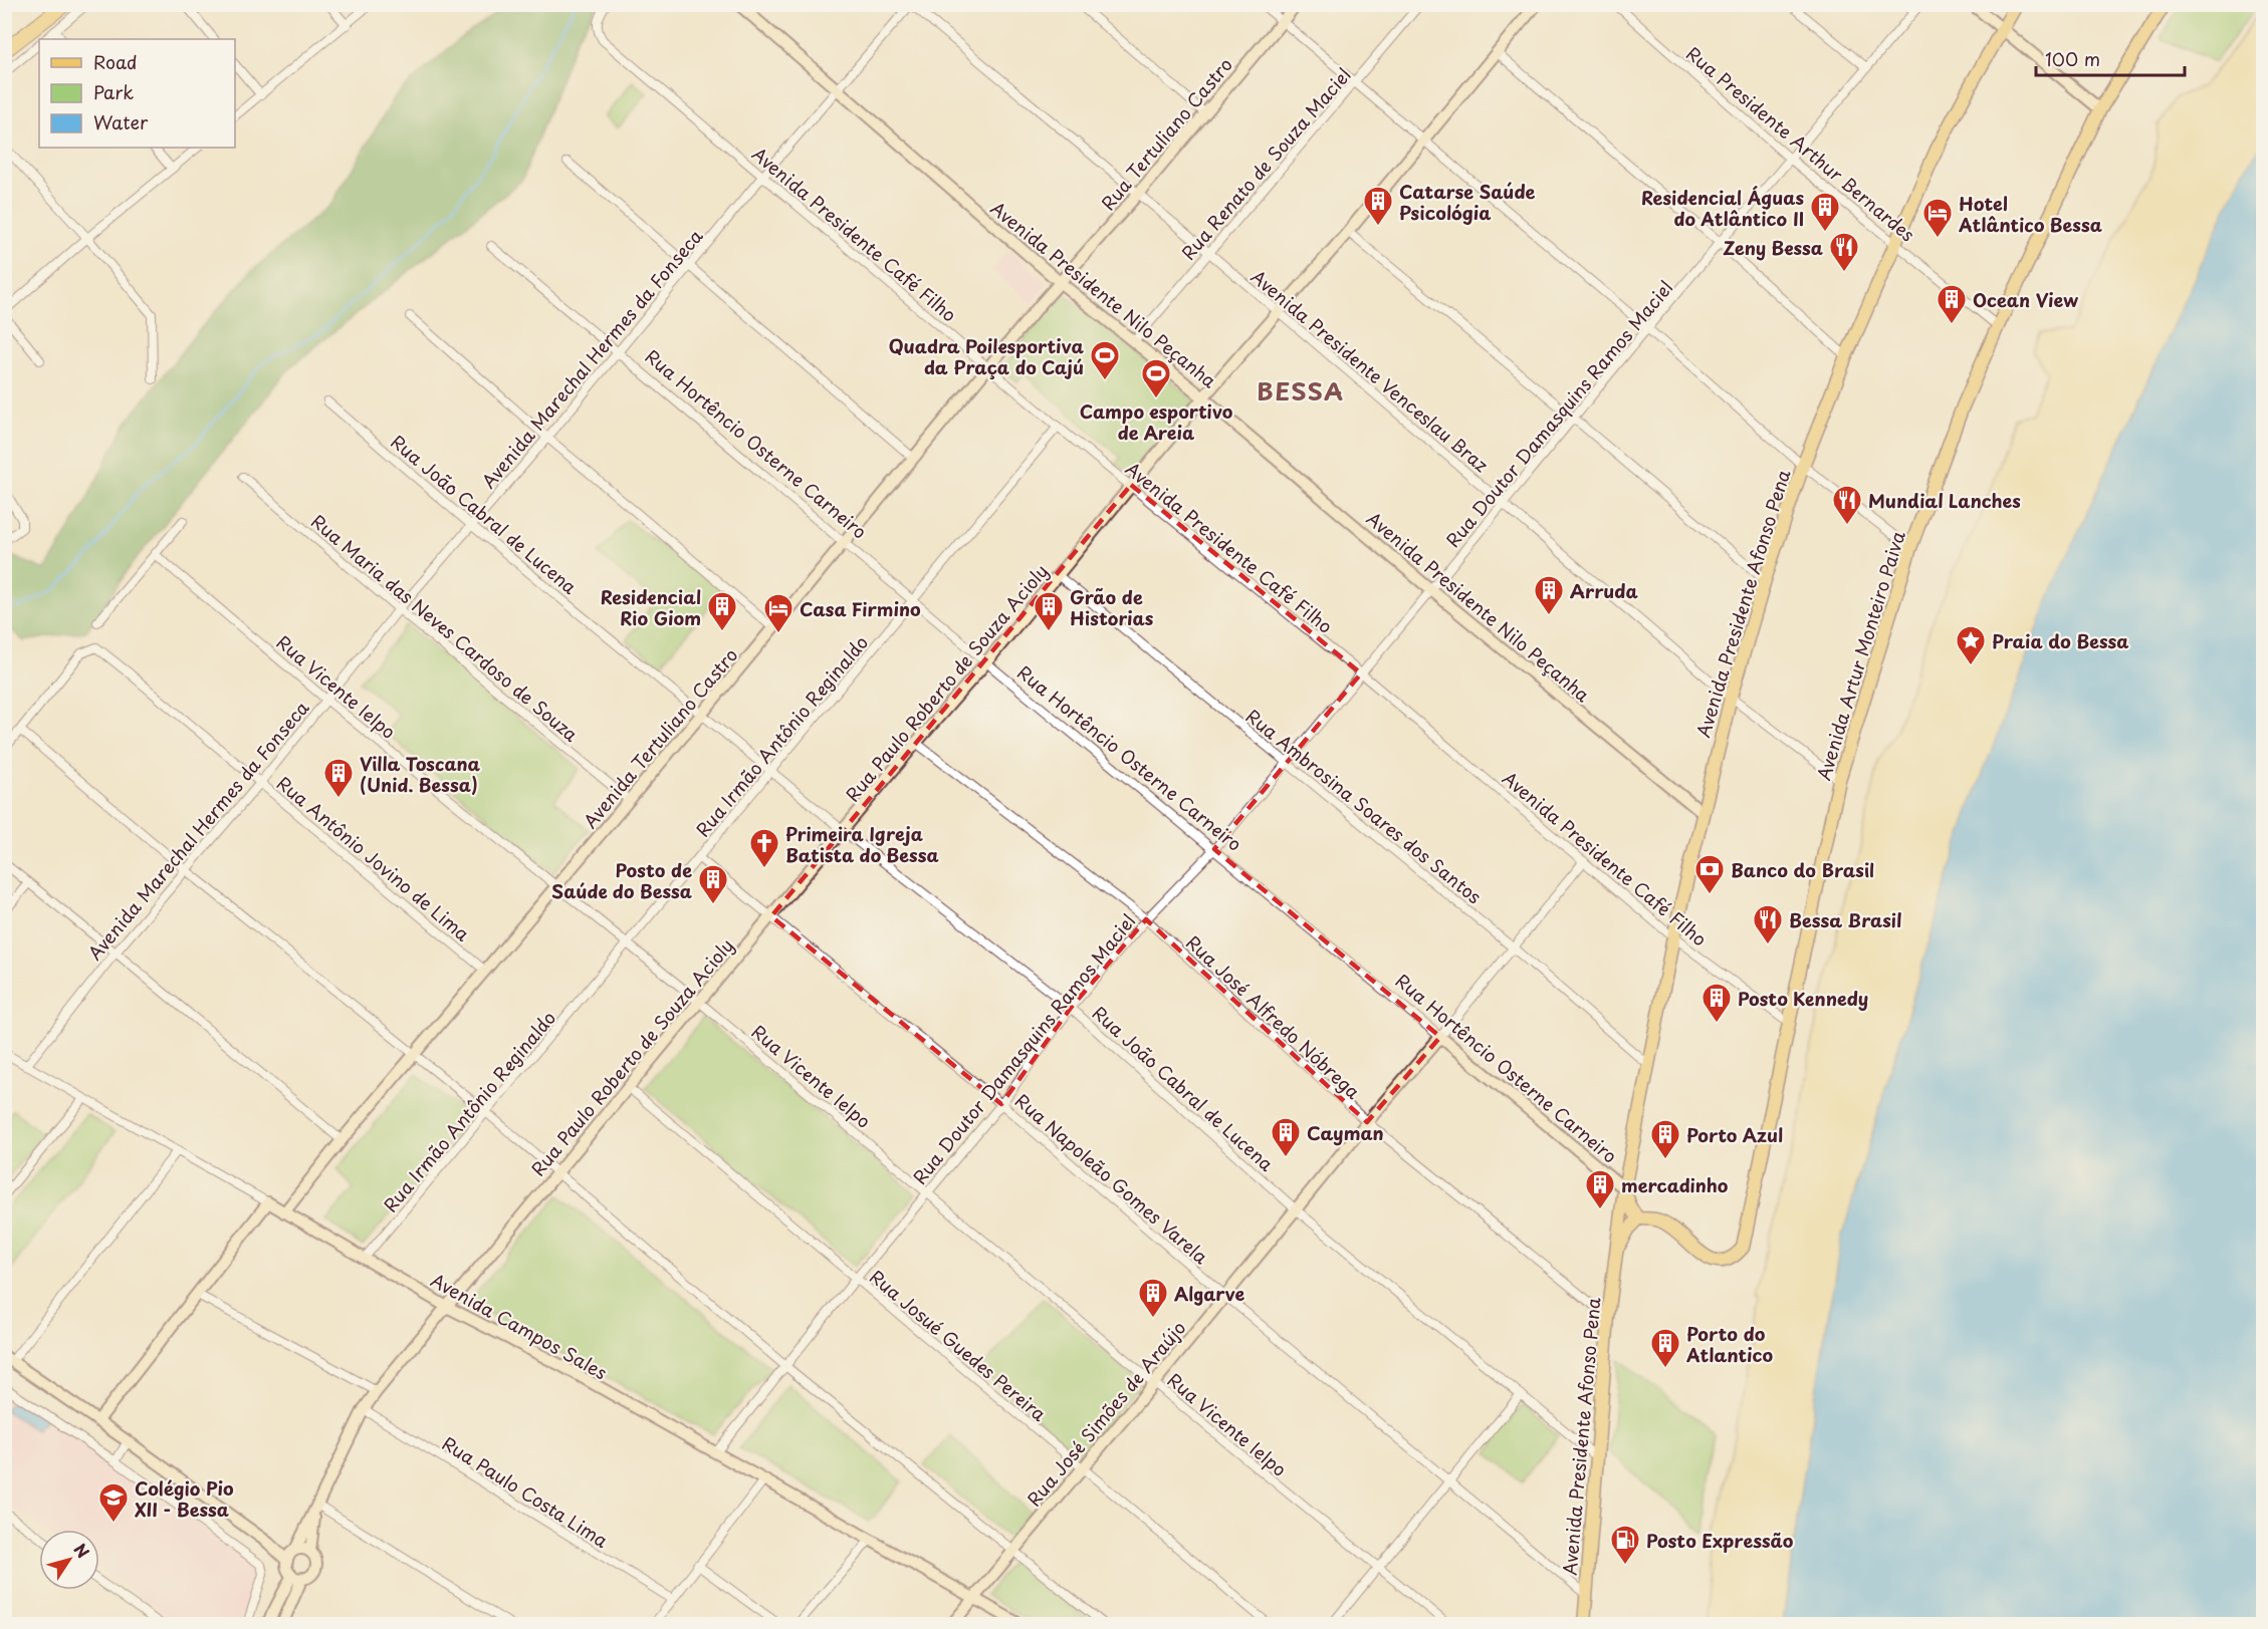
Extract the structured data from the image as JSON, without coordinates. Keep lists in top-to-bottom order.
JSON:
{
  "streets": {
    "main road": ["Rua Hortêncio Osterne Carneiro", "Avenida Presidente Afonso Pena", "Avenida Artur Monteiro Paiva"],
    "street": [
      "Rua Tertuliano Castro",
      "Rua Presidente Arthur Bernardes",
      "Rua Renato de Souza Maciel",
      "Avenida Presidente Café Filho",
      "Avenida Presidente Nilo Peçanha",
      "Avenida Marechal Hermes da Fonseca",
      "Avenida Presidente Venceslau Braz",
      "Rua Doutor Damasquins Ramos Maciel",
      "Rua João Cabral de Lucena",
      "Rua Maria das Neves Cardoso de Souza",
      "Rua Paulo Roberto de Souza Acioly",
      "Rua Vicente Ielpo",
      "Rua Irmão Antônio Reginaldo",
      "Avenida Tertuliano Castro",
      "Rua Ambrosina Soares dos Santos",
      "Rua Antônio Jovino de Lima",
      "Rua José Alfredo Nóbrega",
      "Rua Napoleão Gomes Varela",
      "Avenida Campos Sales",
      "Rua Josué Guedes Pereira",
      "Rua José Simões de Araújo",
      "Rua Paulo Costa Lima"
    ]
  },
  "crossings": [
    ["Rua Tertuliano Castro", "Avenida Presidente Nilo Peçanha"],
    ["Rua Tertuliano Castro", "Avenida Presidente Venceslau Braz"],
    ["Rua Tertuliano Castro", "Avenida Tertuliano Castro"],
    ["Rua Presidente Arthur Bernardes", "Rua Doutor Damasquins Ramos Maciel"],
    ["Rua Presidente Arthur Bernardes", "Avenida Presidente Afonso Pena"],
    ["Rua Presidente Arthur Bernardes", "Avenida Artur Monteiro Paiva"],
    ["Rua Renato de Souza Maciel", "Avenida Presidente Nilo Peçanha"],
    ["Rua Renato de Souza Maciel", "Avenida Presidente Venceslau Braz"],
    ["Avenida Presidente Café Filho", "Avenida Marechal Hermes da Fonseca"],
    ["Avenida Presidente Café Filho", "Rua Doutor Damasquins Ramos Maciel"],
    ["Avenida Presidente Café Filho", "Avenida Presidente Afonso Pena"],
    ["Avenida Presidente Café Filho", "Avenida Artur Monteiro Paiva"],
    ["Avenida Presidente Café Filho", "Rua Paulo Roberto de Souza Acioly"],
    ["Avenida Presidente Café Filho", "Rua Irmão Antônio Reginaldo"],
    ["Avenida Presidente Café Filho", "Avenida Tertuliano Castro"],
    ["Avenida Presidente Café Filho", "Rua José Simões de Araújo"],
    ["Avenida Presidente Nilo Peçanha", "Avenida Marechal Hermes da Fonseca"],
    ["Avenida Presidente Nilo Peçanha", "Rua Doutor Damasquins Ramos Maciel"],
    ["Avenida Presidente Nilo Peçanha", "Avenida Presidente Afonso Pena"],
    ["Avenida Presidente Nilo Peçanha", "Rua Paulo Roberto de Souza Acioly"],
    ["Avenida Presidente Nilo Peçanha", "Avenida Tertuliano Castro"],
    ["Avenida Marechal Hermes da Fonseca", "Avenida Presidente Venceslau Braz"],
    ["Avenida Marechal Hermes da Fonseca", "Rua Hortêncio Osterne Carneiro"],
    ["Avenida Marechal Hermes da Fonseca", "Rua João Cabral de Lucena"],
    ["Avenida Marechal Hermes da Fonseca", "Rua Maria das Neves Cardoso de Souza"],
    ["Avenida Marechal Hermes da Fonseca", "Rua Vicente Ielpo"],
    ["Avenida Marechal Hermes da Fonseca", "Rua Antônio Jovino de Lima"],
    ["Avenida Marechal Hermes da Fonseca", "Avenida Campos Sales"],
    ["Avenida Presidente Venceslau Braz", "Rua Doutor Damasquins Ramos Maciel"],
    ["Avenida Presidente Venceslau Braz", "Avenida Presidente Afonso Pena"],
    ["Avenida Presidente Venceslau Braz", "Avenida Artur Monteiro Paiva"],
    ["Avenida Presidente Venceslau Braz", "Rua Paulo Roberto de Souza Acioly"],
    ["Rua Doutor Damasquins Ramos Maciel", "Rua Hortêncio Osterne Carneiro"],
    ["Rua Doutor Damasquins Ramos Maciel", "Rua João Cabral de Lucena"],
    ["Rua Doutor Damasquins Ramos Maciel", "Rua Vicente Ielpo"],
    ["Rua Doutor Damasquins Ramos Maciel", "Rua Ambrosina Soares dos Santos"],
    ["Rua Doutor Damasquins Ramos Maciel", "Rua José Alfredo Nóbrega"],
    ["Rua Doutor Damasquins Ramos Maciel", "Rua Napoleão Gomes Varela"],
    ["Rua Doutor Damasquins Ramos Maciel", "Avenida Campos Sales"],
    ["Rua Doutor Damasquins Ramos Maciel", "Rua Josué Guedes Pereira"],
    ["Rua Hortêncio Osterne Carneiro", "Avenida Presidente Afonso Pena"],
    ["Rua Hortêncio Osterne Carneiro", "Avenida Artur Monteiro Paiva"],
    ["Rua Hortêncio Osterne Carneiro", "Rua Paulo Roberto de Souza Acioly"],
    ["Rua Hortêncio Osterne Carneiro", "Rua Irmão Antônio Reginaldo"],
    ["Rua Hortêncio Osterne Carneiro", "Avenida Tertuliano Castro"],
    ["Rua Hortêncio Osterne Carneiro", "Rua José Simões de Araújo"],
    ["Rua João Cabral de Lucena", "Avenida Presidente Afonso Pena"],
    ["Rua João Cabral de Lucena", "Rua Paulo Roberto de Souza Acioly"],
    ["Rua João Cabral de Lucena", "Rua Irmão Antônio Reginaldo"],
    ["Rua João Cabral de Lucena", "Avenida Tertuliano Castro"],
    ["Rua João Cabral de Lucena", "Rua José Simões de Araújo"],
    ["Avenida Presidente Afonso Pena", "Avenida Artur Monteiro Paiva"],
    ["Avenida Presidente Afonso Pena", "Rua Ambrosina Soares dos Santos"],
    ["Avenida Presidente Afonso Pena", "Rua José Alfredo Nóbrega"],
    ["Avenida Presidente Afonso Pena", "Rua Napoleão Gomes Varela"],
    ["Rua Maria das Neves Cardoso de Souza", "Avenida Tertuliano Castro"],
    ["Rua Paulo Roberto de Souza Acioly", "Rua Vicente Ielpo"],
    ["Rua Paulo Roberto de Souza Acioly", "Rua Ambrosina Soares dos Santos"],
    ["Rua Paulo Roberto de Souza Acioly", "Rua José Alfredo Nóbrega"],
    ["Rua Paulo Roberto de Souza Acioly", "Rua Napoleão Gomes Varela"],
    ["Rua Paulo Roberto de Souza Acioly", "Avenida Campos Sales"],
    ["Rua Paulo Roberto de Souza Acioly", "Rua Josué Guedes Pereira"],
    ["Rua Paulo Roberto de Souza Acioly", "Rua Paulo Costa Lima"],
    ["Rua Vicente Ielpo", "Rua Irmão Antônio Reginaldo"],
    ["Rua Vicente Ielpo", "Avenida Tertuliano Castro"],
    ["Rua Vicente Ielpo", "Rua José Simões de Araújo"],
    ["Rua Irmão Antônio Reginaldo", "Rua Napoleão Gomes Varela"],
    ["Rua Irmão Antônio Reginaldo", "Avenida Campos Sales"],
    ["Avenida Tertuliano Castro", "Rua Antônio Jovino de Lima"],
    ["Avenida Tertuliano Castro", "Avenida Campos Sales"],
    ["Rua Ambrosina Soares dos Santos", "Rua José Simões de Araújo"],
    ["Rua José Alfredo Nóbrega", "Rua José Simões de Araújo"],
    ["Rua Napoleão Gomes Varela", "Rua José Simões de Araújo"],
    ["Avenida Campos Sales", "Rua José Simões de Araújo"],
    ["Rua Josué Guedes Pereira", "Rua José Simões de Araújo"]
  ],
  "districts": ["BESSA"],
  "places": {
    "building": [
      "Catarse Saúde Psicológia",
      "Residencial Águas do Atlântico II",
      "Ocean View",
      "Arruda",
      "Residencial Rio Giom",
      "Grão de Historias",
      "Villa Toscana (Unid. Bessa)",
      "Posto de Saúde do Bessa",
      "Posto Kennedy",
      "Cayman",
      "Porto Azul",
      "mercadinho",
      "Algarve",
      "Porto do Atlantico"
    ],
    "hotel": ["Hotel Atlântico Bessa", "Casa Firmino"],
    "restaurant": ["Zeny Bessa", "Mundial Lanches", "Bessa Brasil"],
    "sports": ["Quadra Poilesportiva da Praça do Cajú", "Campo esportivo de Areia"],
    "place": ["Praia do Bessa"],
    "church": ["Primeira Igreja Batista do Bessa"],
    "bank": ["Banco do Brasil"],
    "school or university": ["Colégio Pio XII - Bessa"],
    "fuel station": ["Posto Expressão"]
  },
  "legend": ["Road", "Park", "Water"],
  "scale_bar": "100 m",
  "north": "top right"
}
